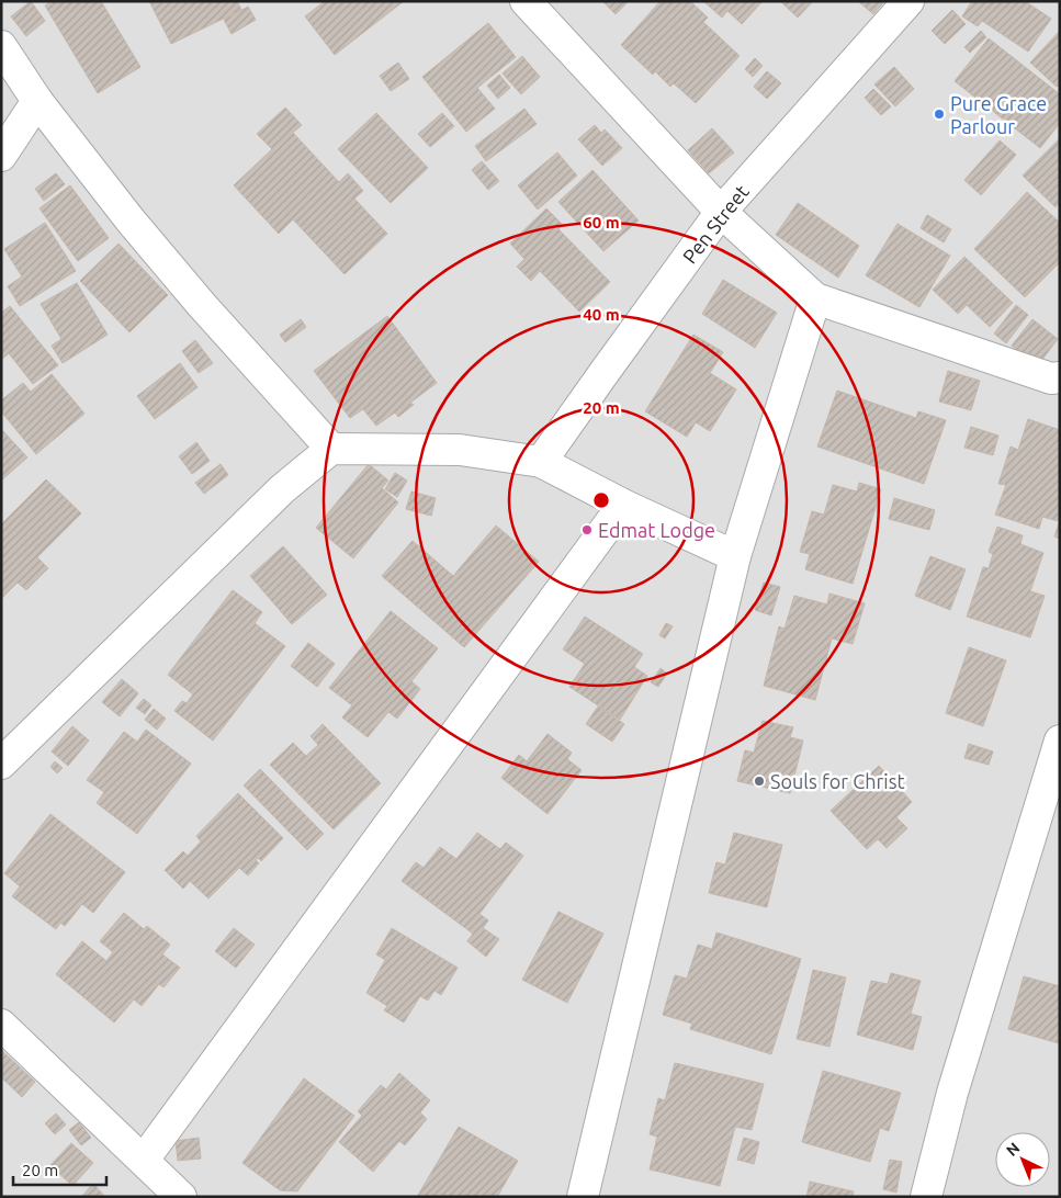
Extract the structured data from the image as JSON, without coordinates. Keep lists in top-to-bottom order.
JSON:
{
  "streets": {
    "street": ["Pen Street"]
  },
  "places": ["Pure Grace Parlour", "Edmat Lodge", "Souls for Christ"],
  "scale_bar": "20 m",
  "north": "top left",
  "rings": ["60 m", "40 m", "20 m"]
}
